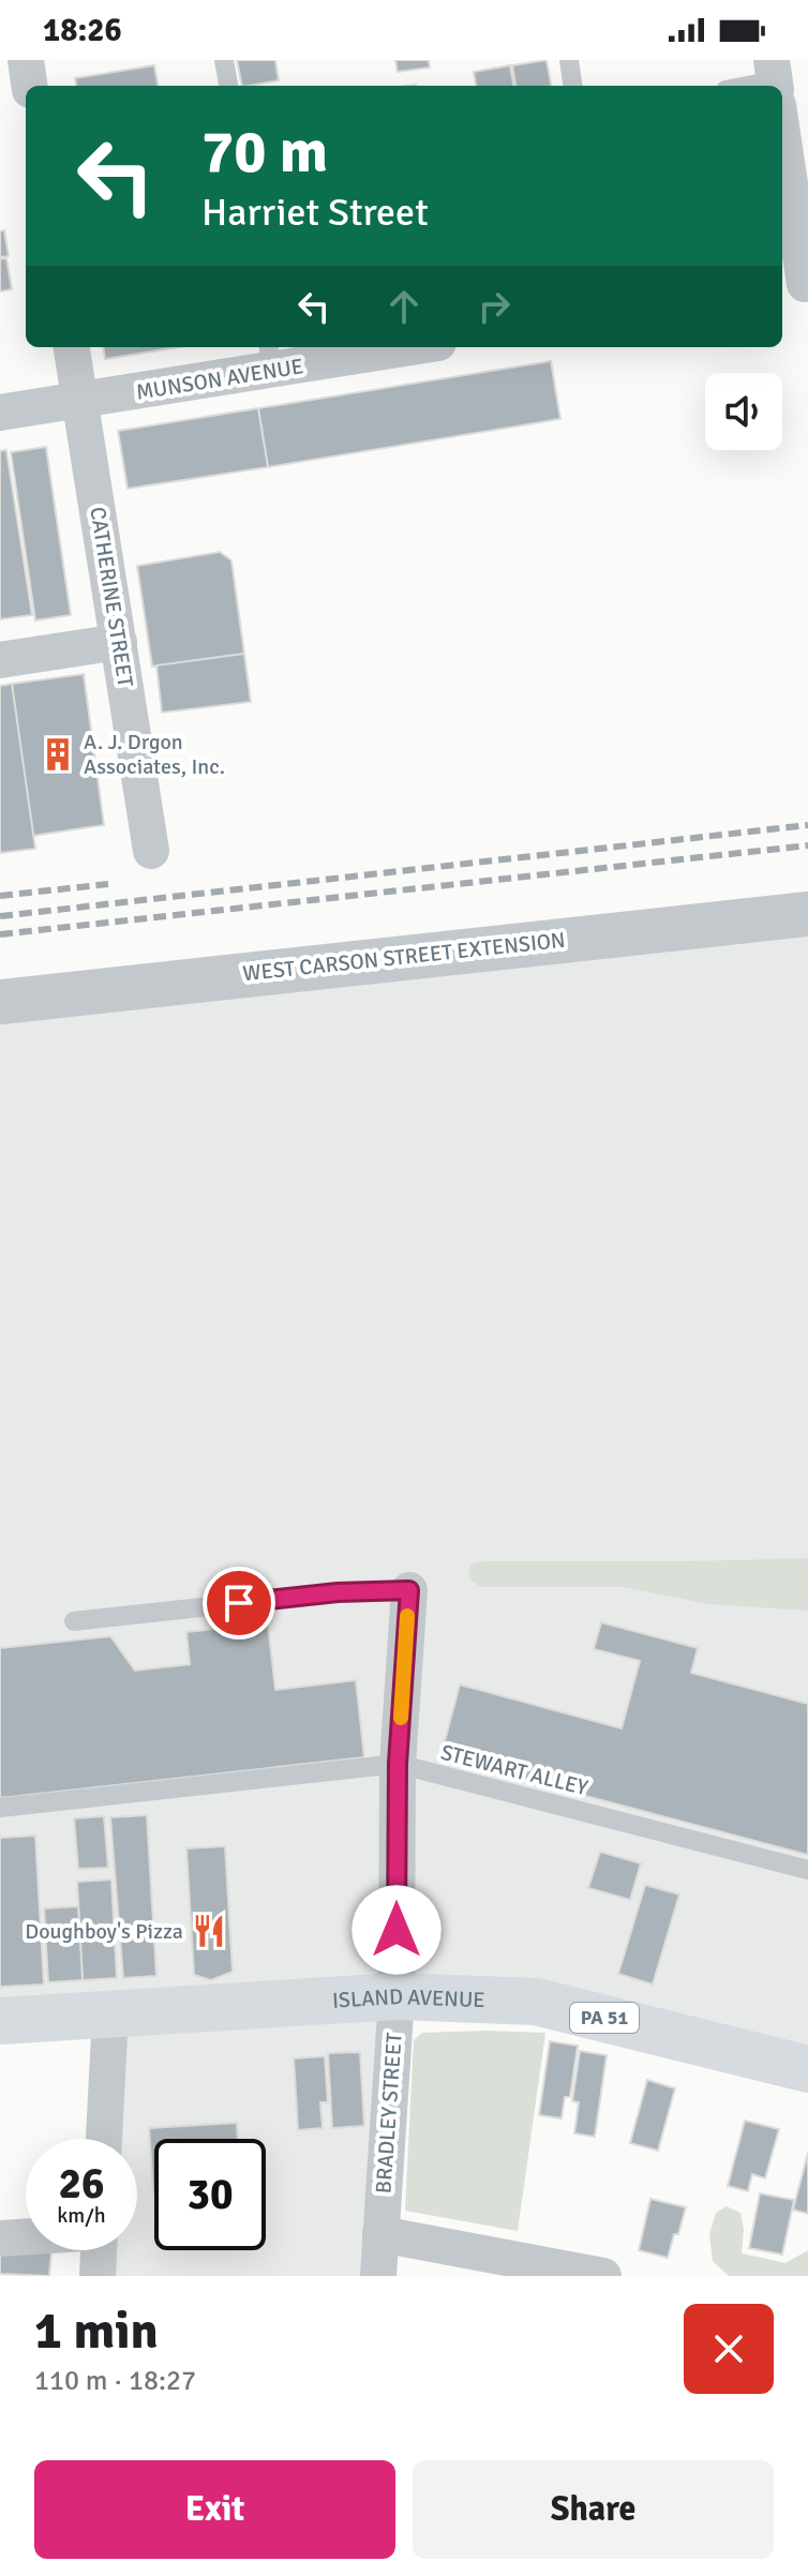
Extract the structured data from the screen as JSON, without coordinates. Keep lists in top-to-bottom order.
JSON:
{
  "streets": {
    "main road": ["ISLAND AVENUE", "PA 51"],
    "street": [
      "MUNSON AVENUE",
      "CATHERINE STREET",
      "WEST CARSON STREET EXTENSION",
      "BRADLEY STREET"
    ],
    "lane": ["STEWART ALLEY"]
  },
  "crossings": [
    ["MUNSON AVENUE", "CATHERINE STREET"],
    ["STEWART ALLEY", "BRADLEY STREET"],
    ["ISLAND AVENUE", "BRADLEY STREET"]
  ],
  "places": {
    "building": ["A. J. Drgon Associates, Inc."],
    "restaurant": ["Doughboy's Pizza"]
  },
  "page": {
    "status": "18:26",
    "turn": ["70 m", "Harriet Street"],
    "speed": "26 km/h",
    "limit": "30",
    "heading": ["1 min", "110 m · 18:27"],
    "buttons": ["Exit", "Share"]
  }
}
